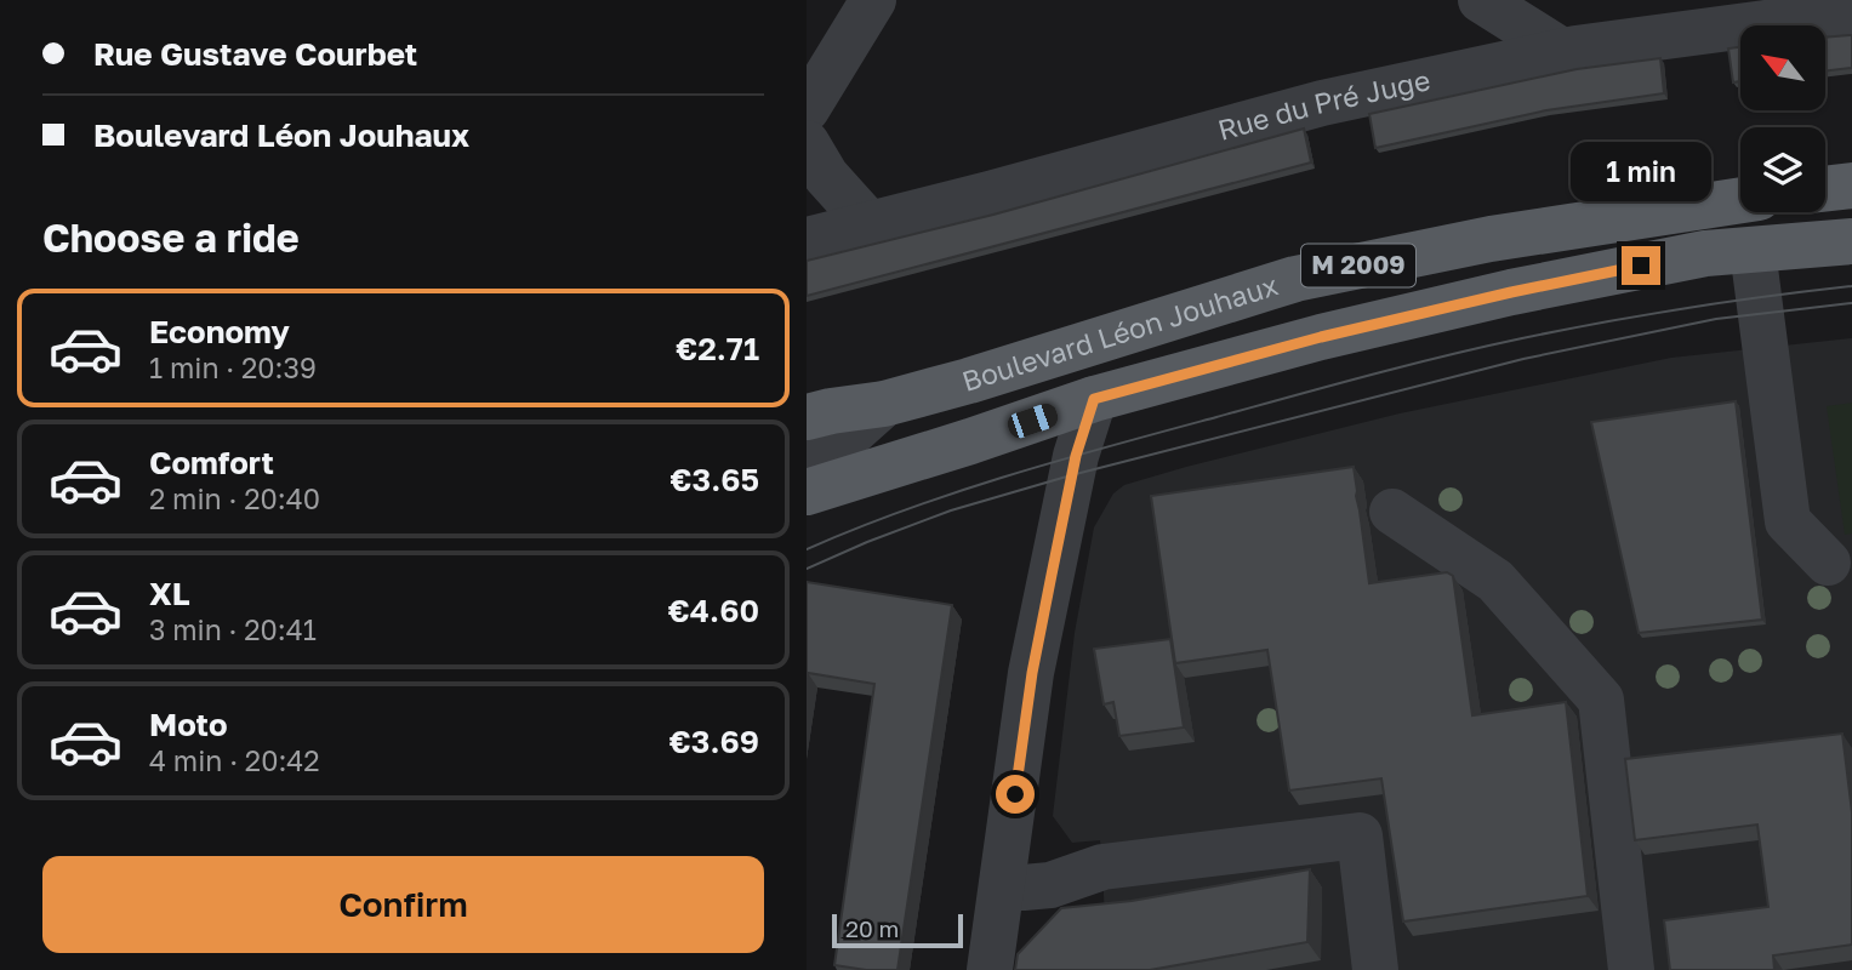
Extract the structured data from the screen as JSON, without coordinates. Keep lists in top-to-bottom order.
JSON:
{
  "streets": {
    "main road": ["M 2009", "Boulevard Léon Jouhaux"],
    "street": ["Rue du Pré Juge"]
  },
  "scale_bar": "20 m",
  "north": "top left",
  "page": {
    "banner": ["Rue Gustave Courbet", "Boulevard Léon Jouhaux"],
    "bubble": "1 min",
    "heading": "Choose a ride",
    "list": [
      {
        "name": "Economy",
        "note": "1 min · 20:39",
        "value": "€2.71"
      },
      {
        "name": "Comfort",
        "note": "2 min · 20:40",
        "value": "€3.65"
      },
      {
        "name": "XL",
        "note": "3 min · 20:41",
        "value": "€4.60"
      },
      {
        "name": "Moto",
        "note": "4 min · 20:42",
        "value": "€3.69"
      }
    ],
    "buttons": "Confirm",
    "scale": "20 m"
  }
}
